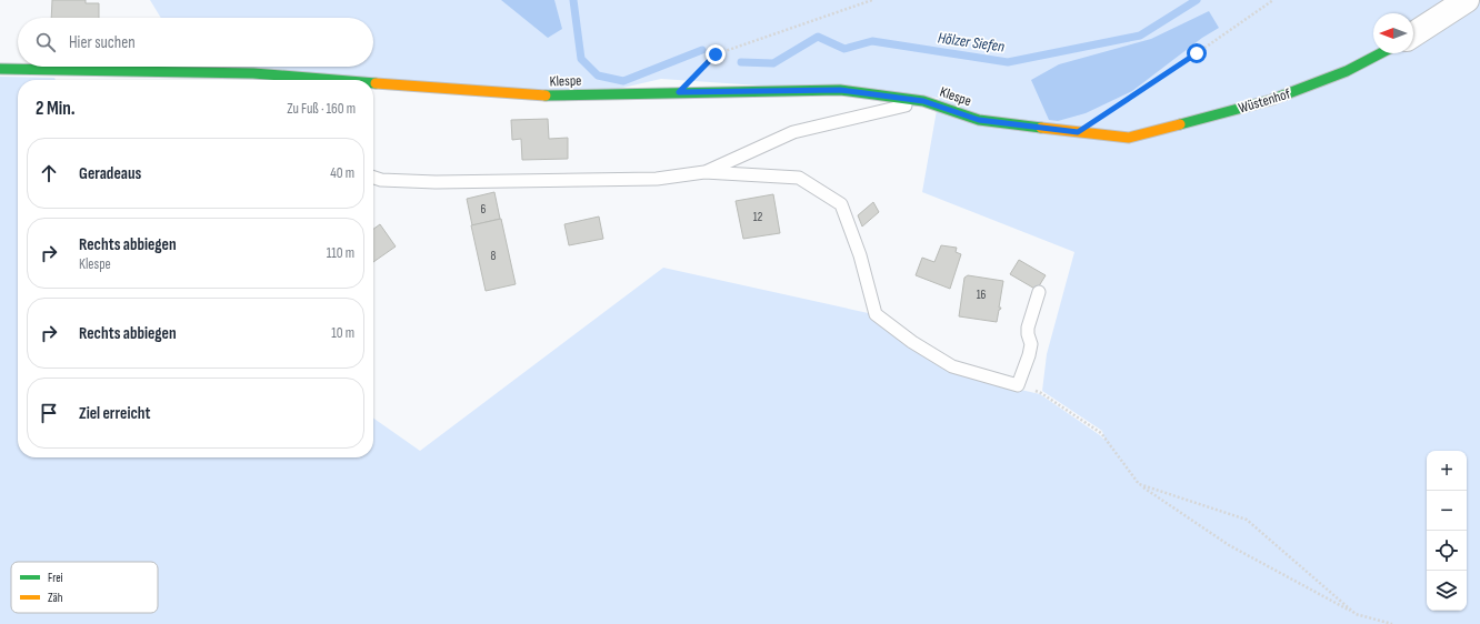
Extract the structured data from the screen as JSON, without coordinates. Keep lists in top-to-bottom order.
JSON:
{
  "streets": {
    "street": ["Klespe", "Wüstenhof"]
  },
  "crossings": [
    ["Klespe", "Wüstenhof"]
  ],
  "water": ["Hölzer Siefen"],
  "house_numbers": [
    "6",
    "12",
    "8",
    "16"
  ],
  "legend": ["Frei", "Zäh"],
  "north": "left",
  "page": {
    "search": "Hier suchen",
    "heading": ["2 Min.", "Zu Fuß · 160 m"],
    "list": [
      ["Geradeaus", "40 m"],
      ["Rechts abbiegen", "Klespe", "110 m"],
      ["Rechts abbiegen", "10 m"],
      "Ziel erreicht"
    ],
    "map_buttons": ["+", "−"]
  }
}
